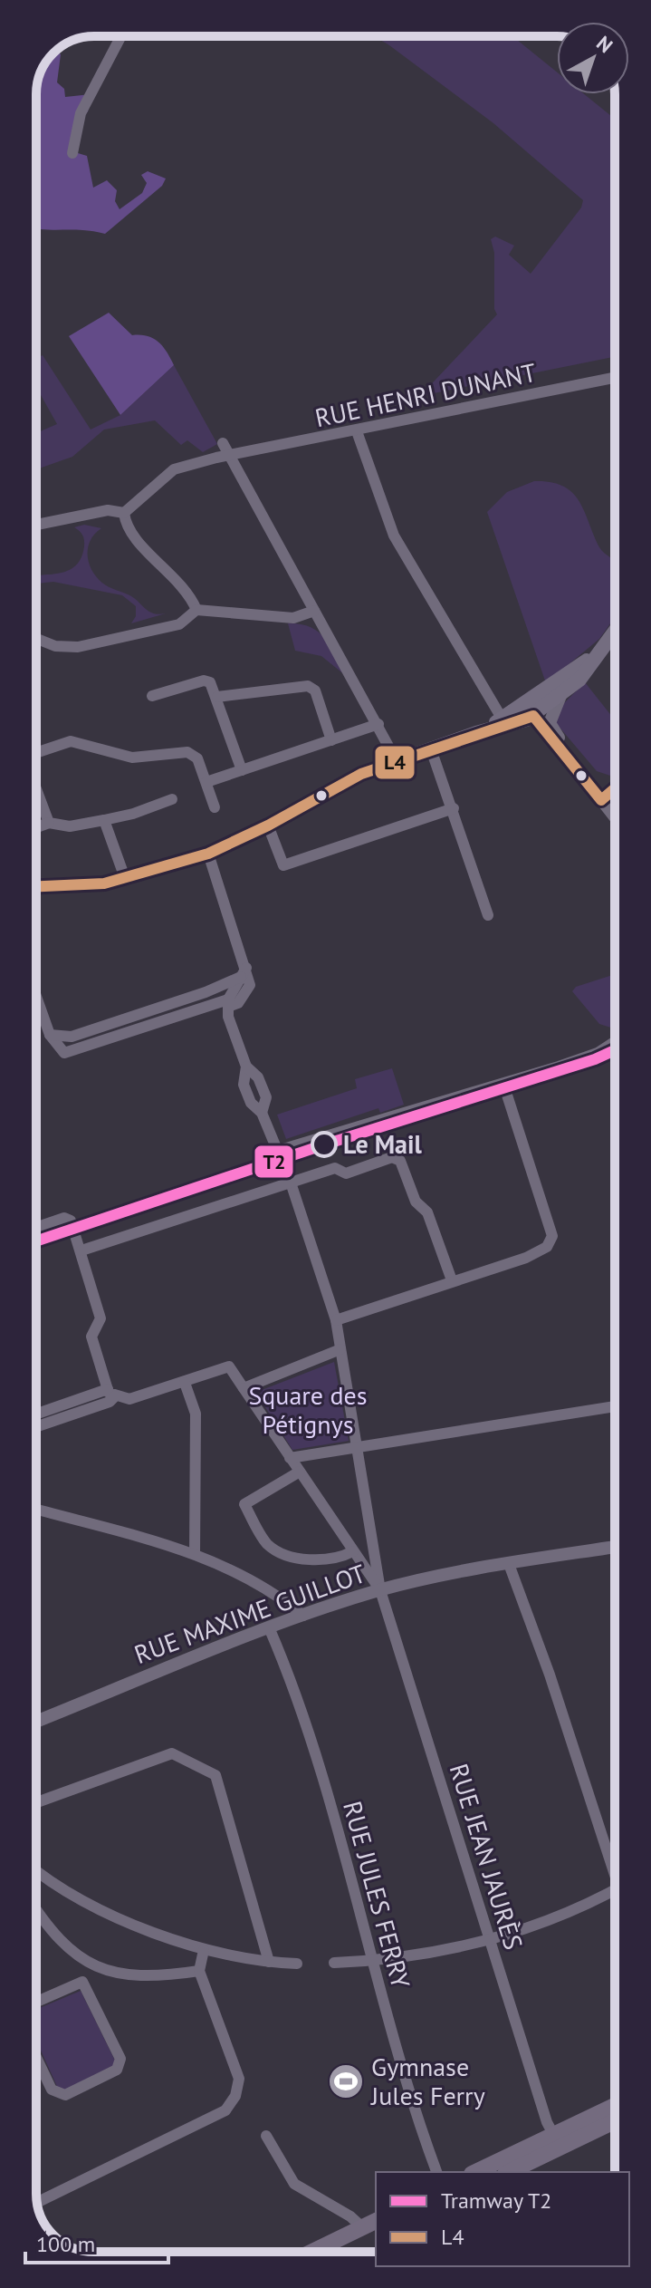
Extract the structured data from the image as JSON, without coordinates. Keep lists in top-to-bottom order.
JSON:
{
  "streets": {
    "street": [
      "RUE HENRI DUNANT",
      "RUE MAXIME GUILLOT",
      "RUE JEAN JAURÈS",
      "RUE JULES FERRY"
    ]
  },
  "crossings": [
    ["RUE MAXIME GUILLOT", "RUE JEAN JAURÈS"],
    ["RUE MAXIME GUILLOT", "RUE JULES FERRY"]
  ],
  "parks": ["Square des Pétignys"],
  "places": {
    "other": ["Le Mail"],
    "sports": ["Gymnase Jules Ferry"]
  },
  "lines": ["transit line L4", "tram line T2"],
  "legend": ["Tramway T2", "L4"],
  "scale_bar": "100 m",
  "north": "top right"
}
